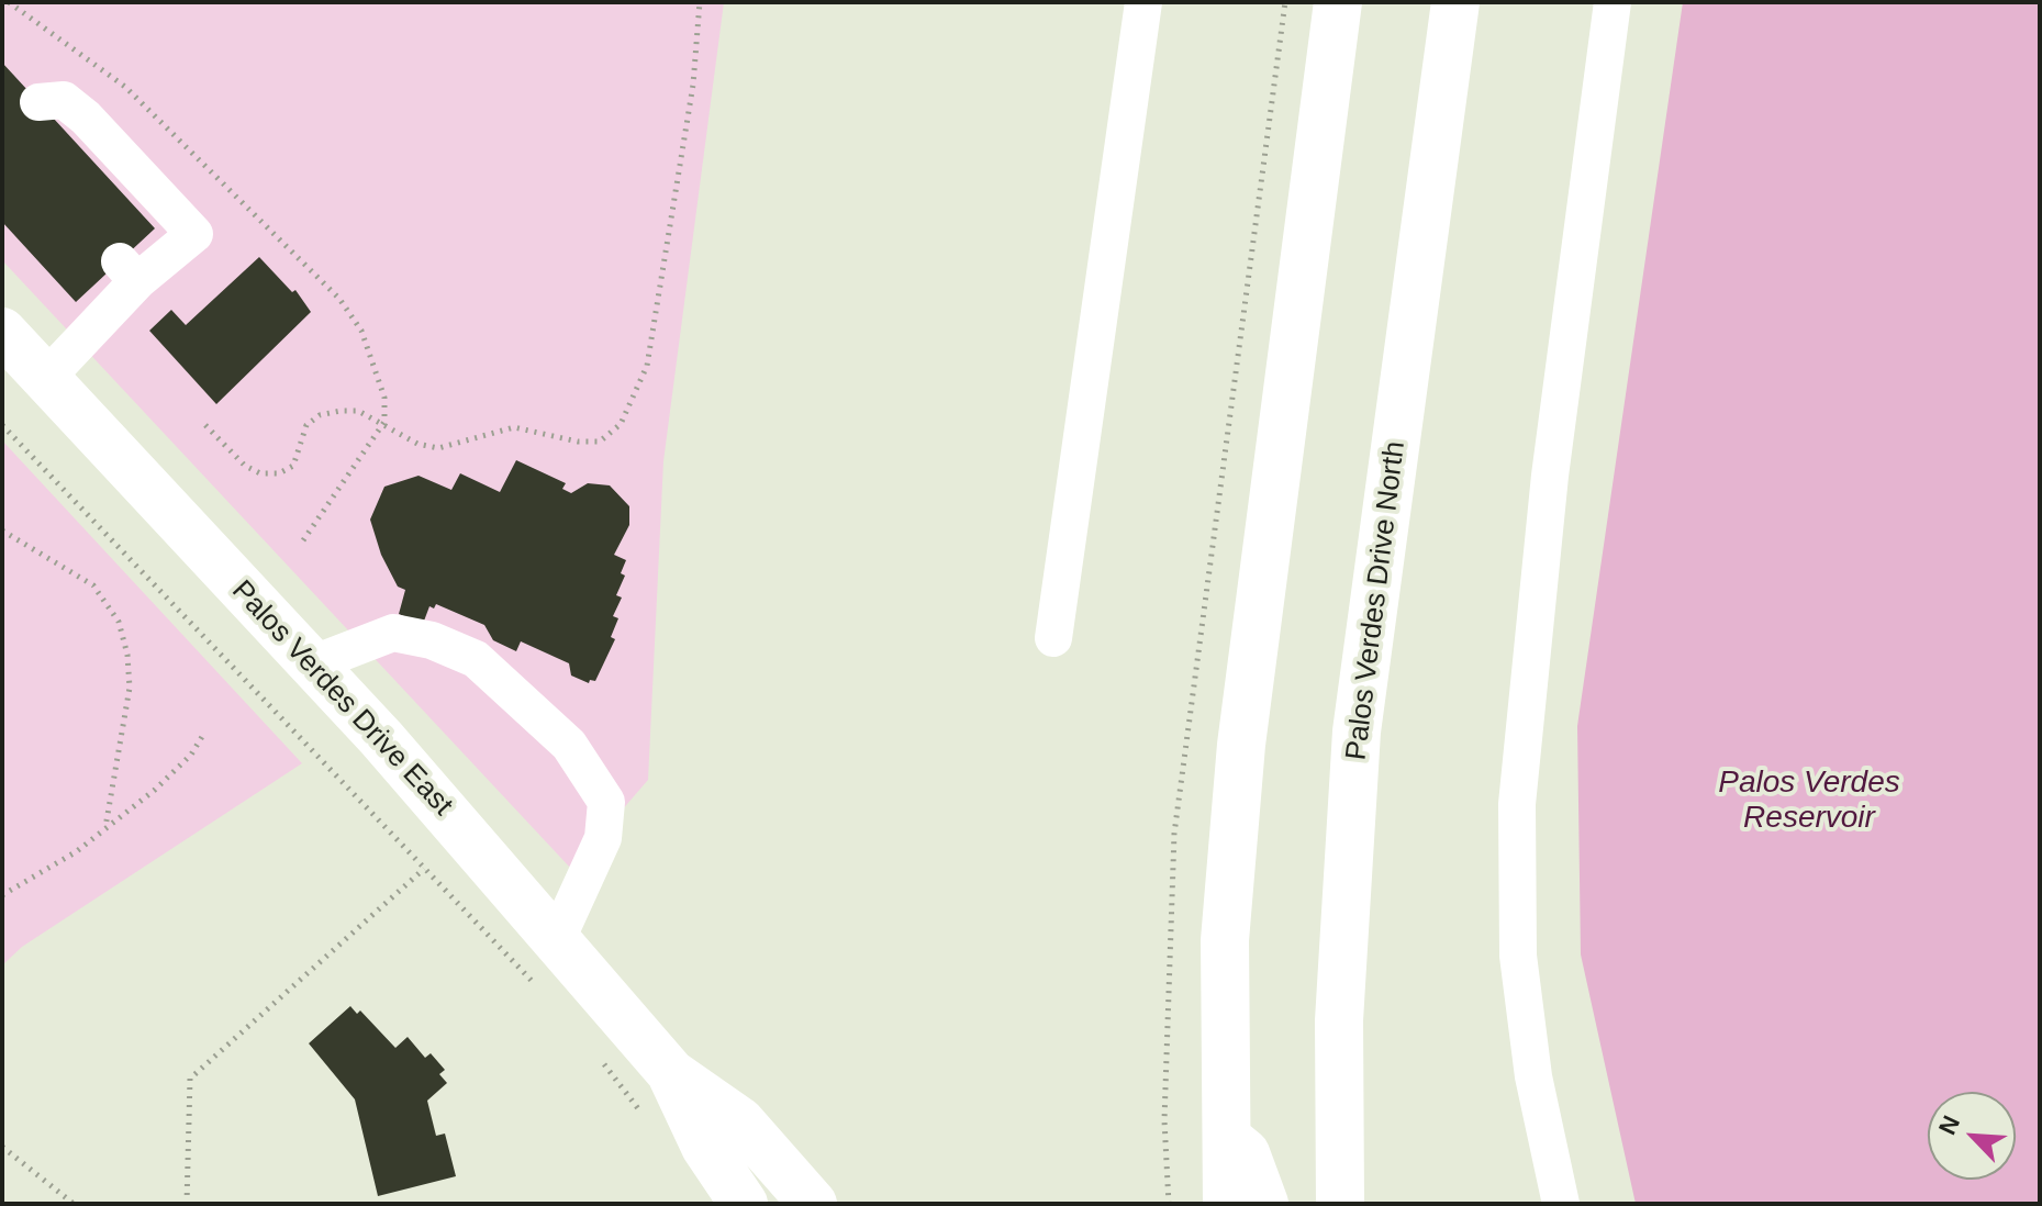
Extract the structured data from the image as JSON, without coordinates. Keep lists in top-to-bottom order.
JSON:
{
  "streets": {
    "main road": ["Palos Verdes Drive North", "Palos Verdes Drive East"]
  },
  "water": ["Palos Verdes Reservoir"],
  "north": "top left"
}
